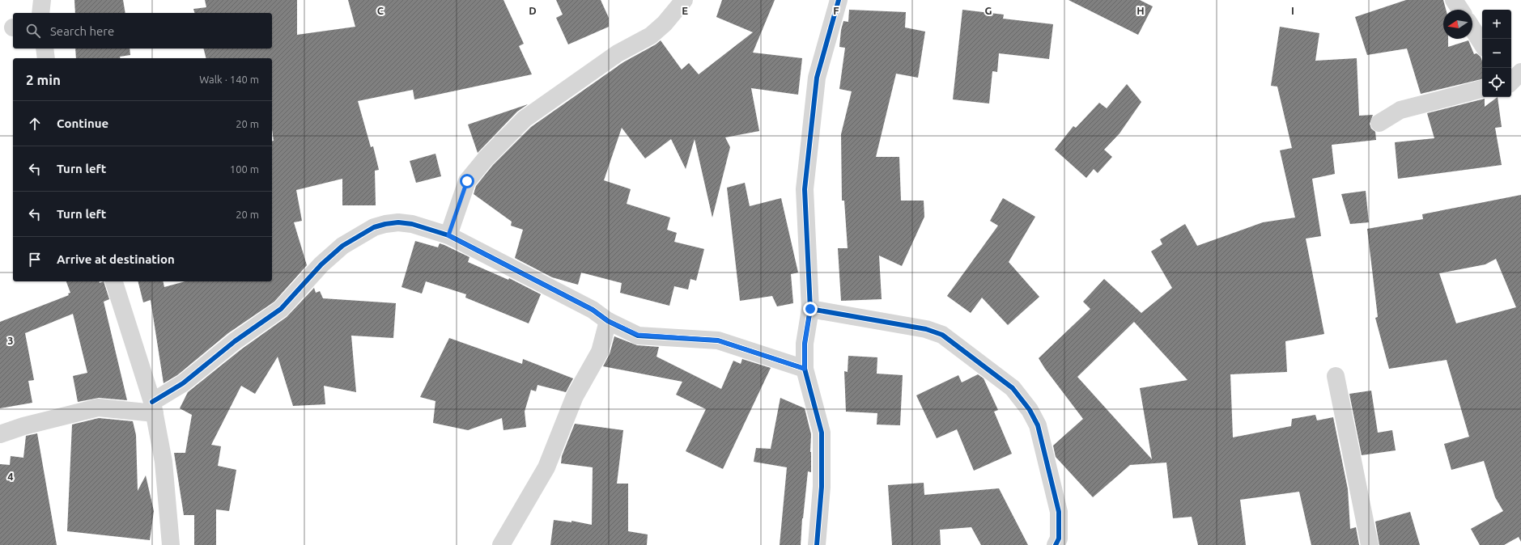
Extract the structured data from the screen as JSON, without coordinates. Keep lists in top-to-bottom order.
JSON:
{
  "north": "left",
  "page": {
    "map_buttons": ["+", "−"],
    "search": "Search here",
    "heading": ["2 min", "Walk · 140 m"],
    "list": [
      ["Continue", "20 m"],
      ["Turn left", "100 m"],
      ["Turn left", "20 m"],
      "Arrive at destination"
    ]
  },
  "grid": {
    "columns": [
      "C",
      "D",
      "E",
      "F",
      "G",
      "H",
      "I"
    ],
    "rows": ["3", "4"]
  }
}
